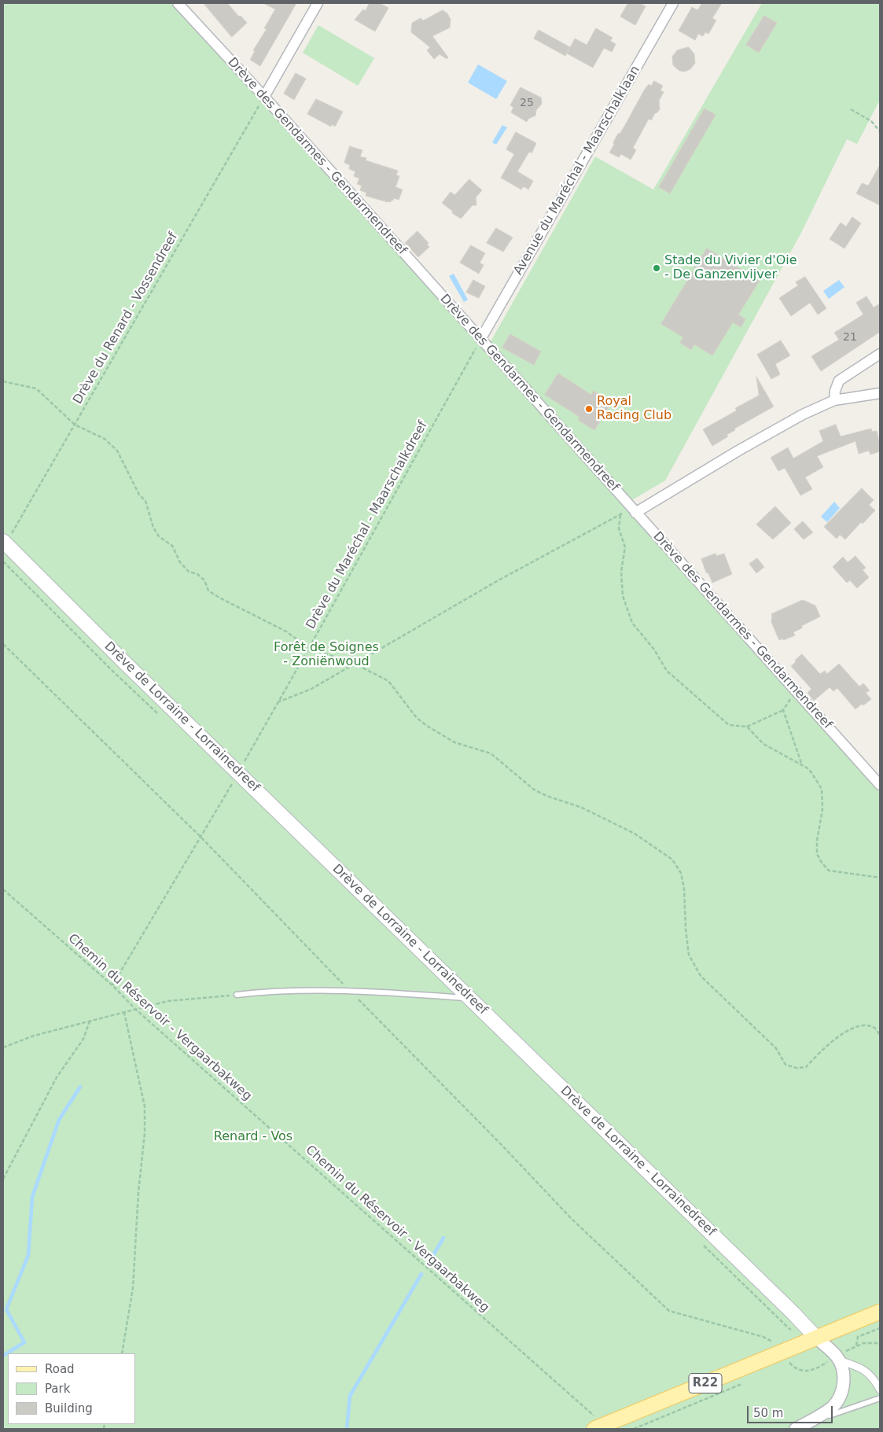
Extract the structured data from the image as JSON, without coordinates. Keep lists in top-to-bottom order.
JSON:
{
  "streets": {
    "main road": ["Drève de Lorraine - Lorrainedreef", "R22"],
    "street": ["Drève des Gendarmes - Gendarmendreef", "Avenue du Maréchal - Maarschalklaan"],
    "path": ["Drève du Renard - Vossendreef", "Drève du Maréchal - Maarschalkdreef", "Chemin du Réservoir - Vergaarbakweg"]
  },
  "crossings": [
    ["Drève des Gendarmes - Gendarmendreef", "Avenue du Maréchal - Maarschalklaan"],
    ["Drève des Gendarmes - Gendarmendreef", "Drève du Renard - Vossendreef"],
    ["Drève des Gendarmes - Gendarmendreef", "Drève du Maréchal - Maarschalkdreef"],
    ["Avenue du Maréchal - Maarschalklaan", "Drève du Maréchal - Maarschalkdreef"],
    ["Drève du Renard - Vossendreef", "Drève de Lorraine - Lorrainedreef"],
    ["Drève du Maréchal - Maarschalkdreef", "Drève de Lorraine - Lorrainedreef"],
    ["Drève du Maréchal - Maarschalkdreef", "Chemin du Réservoir - Vergaarbakweg"],
    ["Drève de Lorraine - Lorrainedreef", "R22"],
    ["Chemin du Réservoir - Vergaarbakweg", "R22"]
  ],
  "parks": ["Forêt de Soignes - Zoniënwoud", "Renard - Vos"],
  "places": ["Stade du Vivier d'Oie - De Ganzenvijver", "Royal Racing Club"],
  "house_numbers": ["25", "21"],
  "legend": ["Road", "Park", "Building"],
  "scale_bar": "50 m"
}
